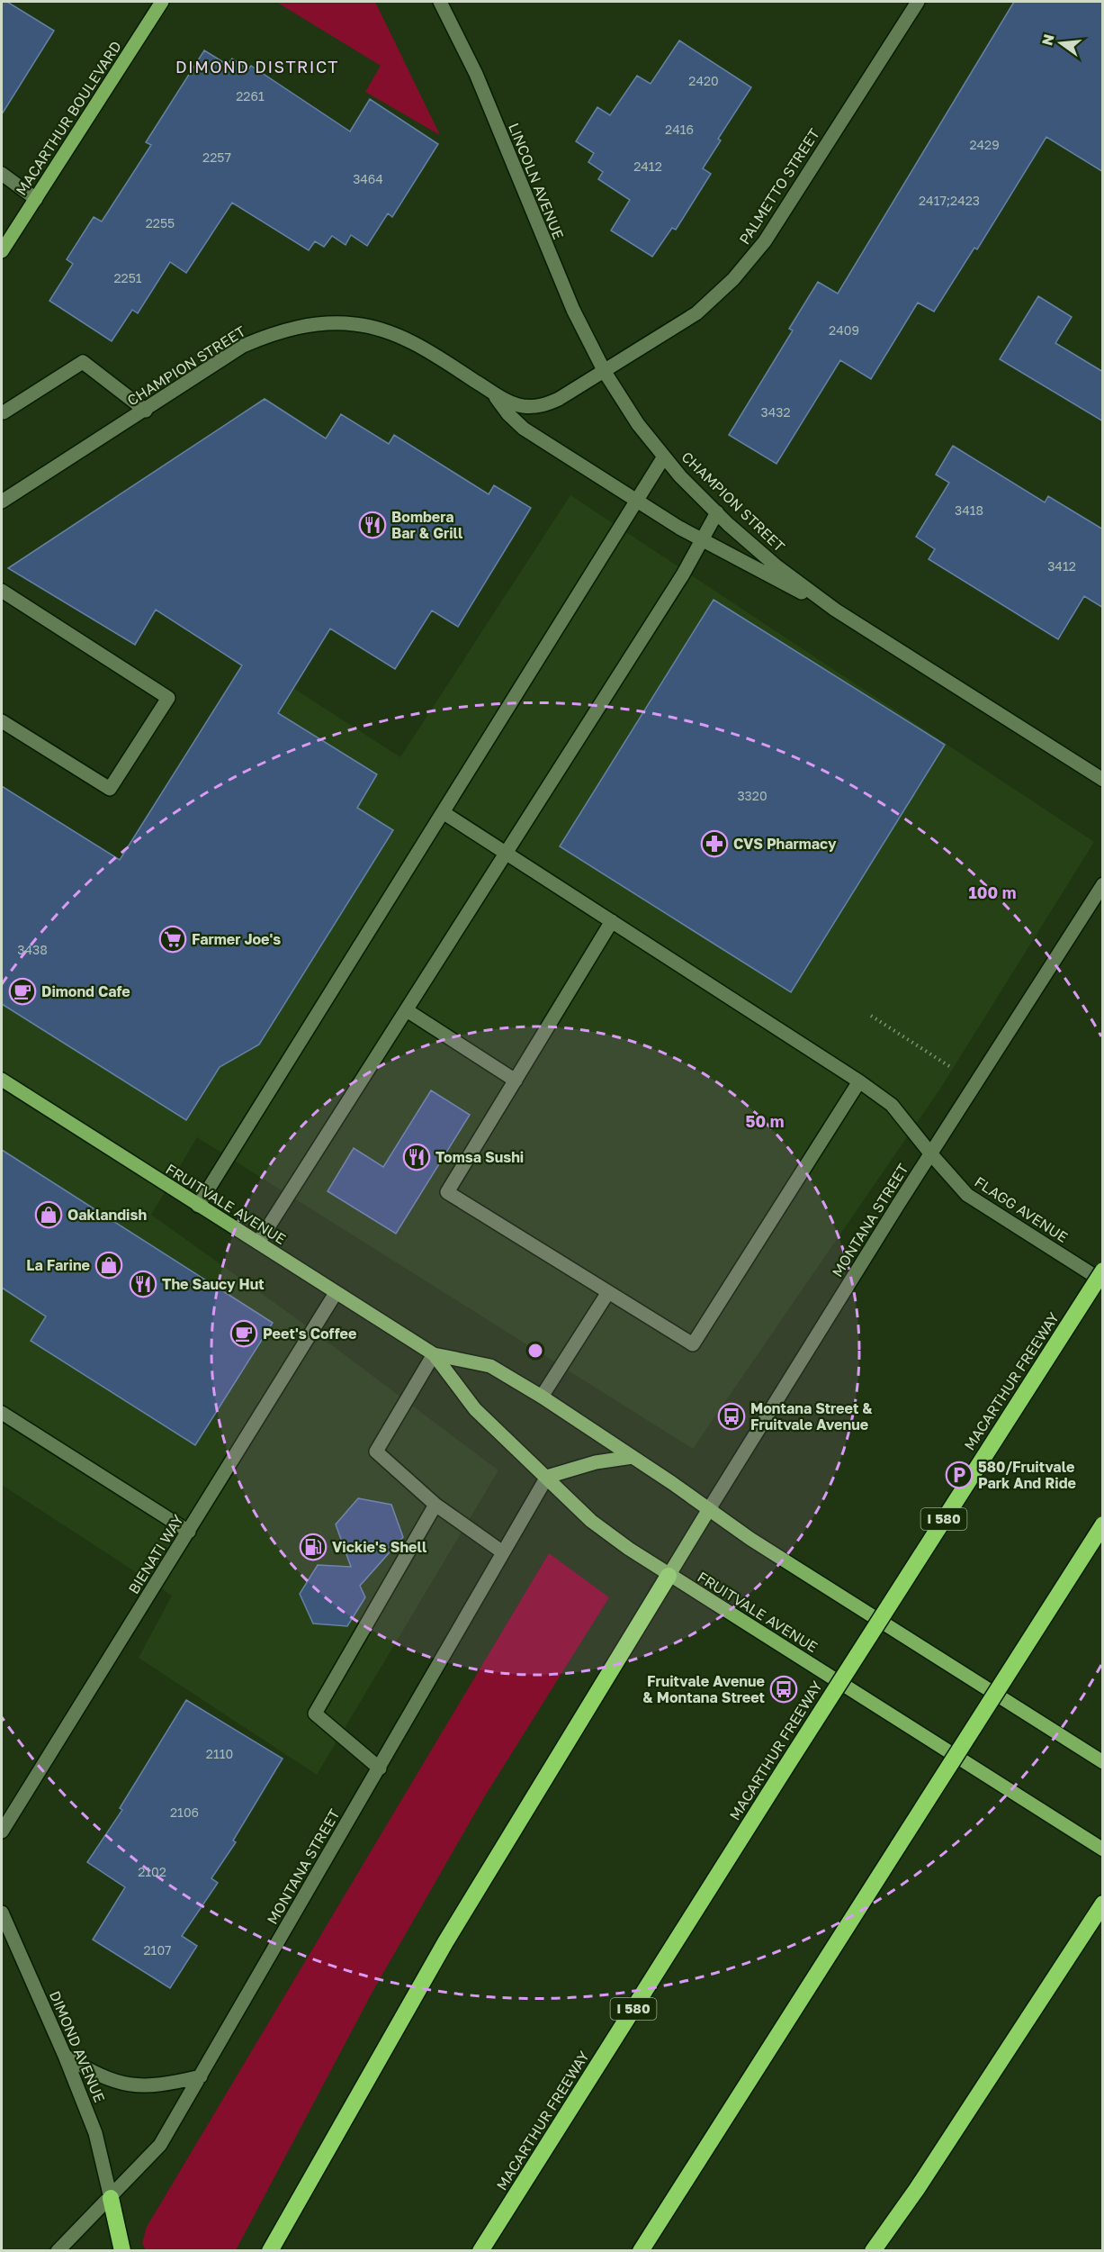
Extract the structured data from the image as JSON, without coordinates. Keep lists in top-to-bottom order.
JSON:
{
  "streets": {
    "highway": ["MACARTHUR FREEWAY", "I 580"],
    "main road": ["MACARTHUR BOULEVARD", "FRUITVALE AVENUE", "MONTANA STREET"],
    "street": [
      "LINCOLN AVENUE",
      "PALMETTO STREET",
      "CHAMPION STREET",
      "FLAGG AVENUE",
      "BIENATI WAY",
      "DIMOND AVENUE"
    ]
  },
  "crossings": [
    ["LINCOLN AVENUE", "PALMETTO STREET"],
    ["LINCOLN AVENUE", "CHAMPION STREET"],
    ["PALMETTO STREET", "CHAMPION STREET"],
    ["FRUITVALE AVENUE", "MONTANA STREET"],
    ["FRUITVALE AVENUE", "BIENATI WAY"],
    ["FLAGG AVENUE", "MONTANA STREET"],
    ["MONTANA STREET", "DIMOND AVENUE"]
  ],
  "districts": ["DIMOND DISTRICT"],
  "places": {
    "restaurant": ["Bombera Bar & Grill", "Tomsa Sushi", "The Saucy Hut"],
    "pharmacy": ["CVS Pharmacy"],
    "supermarket": ["Farmer Joe's"],
    "cafe": ["Dimond Cafe", "Peet's Coffee"],
    "shop": ["Oaklandish", "La Farine"],
    "bus stop": ["Montana Street & Fruitvale Avenue", "Fruitvale Avenue & Montana Street"],
    "parking": ["580/Fruitvale Park And Ride"],
    "fuel station": ["Vickie's Shell"]
  },
  "house_numbers": [
    "2420",
    "2261",
    "2416",
    "2429",
    "2257",
    "2412",
    "3464",
    "2417;2423",
    "2255",
    "2251",
    "2409",
    "3432",
    "3418",
    "3412",
    "3320",
    "3438",
    "2110",
    "2106",
    "2102",
    "2107"
  ],
  "north": "left",
  "rings": ["100 m", "50 m"]
}
